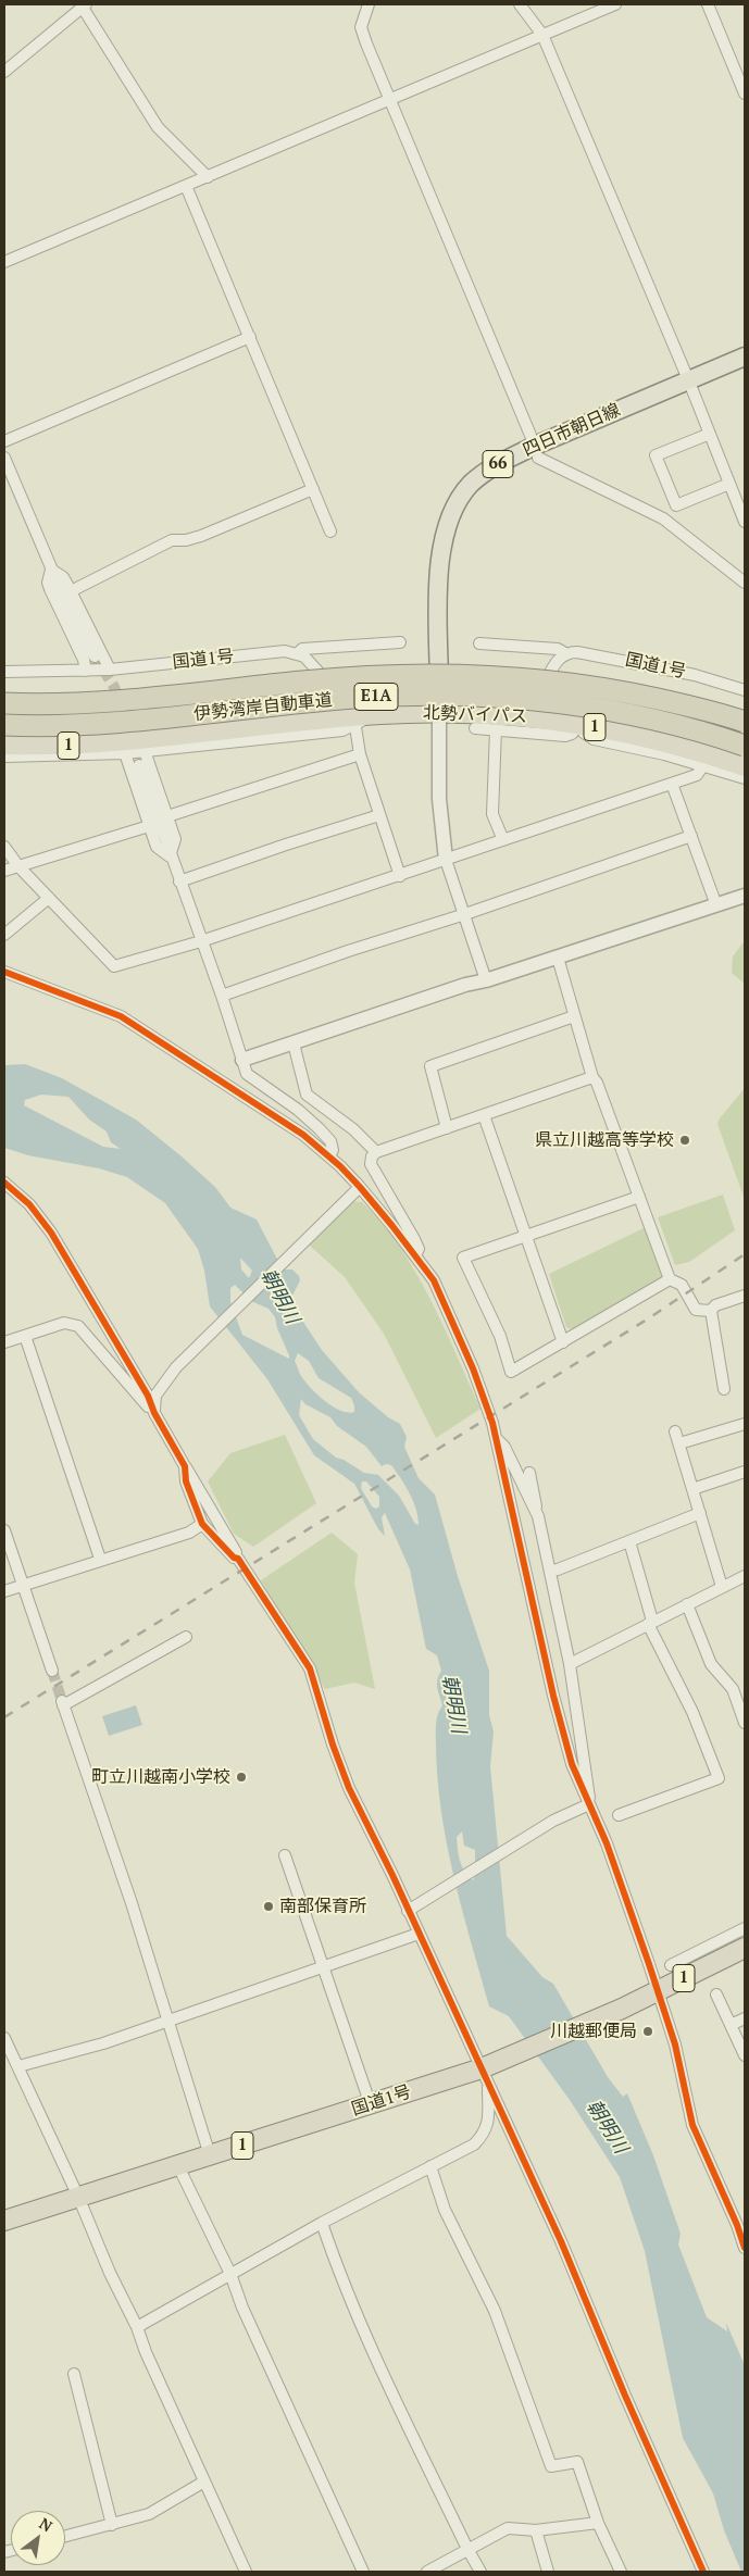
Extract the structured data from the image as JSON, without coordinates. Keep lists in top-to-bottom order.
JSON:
{
  "streets": {
    "highway": [
      "国道1号",
      "E1A",
      "伊勢湾岸自動車道",
      "北勢バイパス",
      "1"
    ],
    "main road": ["四日市朝日線", "66"]
  },
  "crossings": [
    ["四日市朝日線", "北勢バイパス"]
  ],
  "water": ["朝明川"],
  "places": [
    "県立川越高等学校",
    "町立川越南小学校",
    "南部保育所",
    "川越郵便局"
  ],
  "north": "top right"
}
